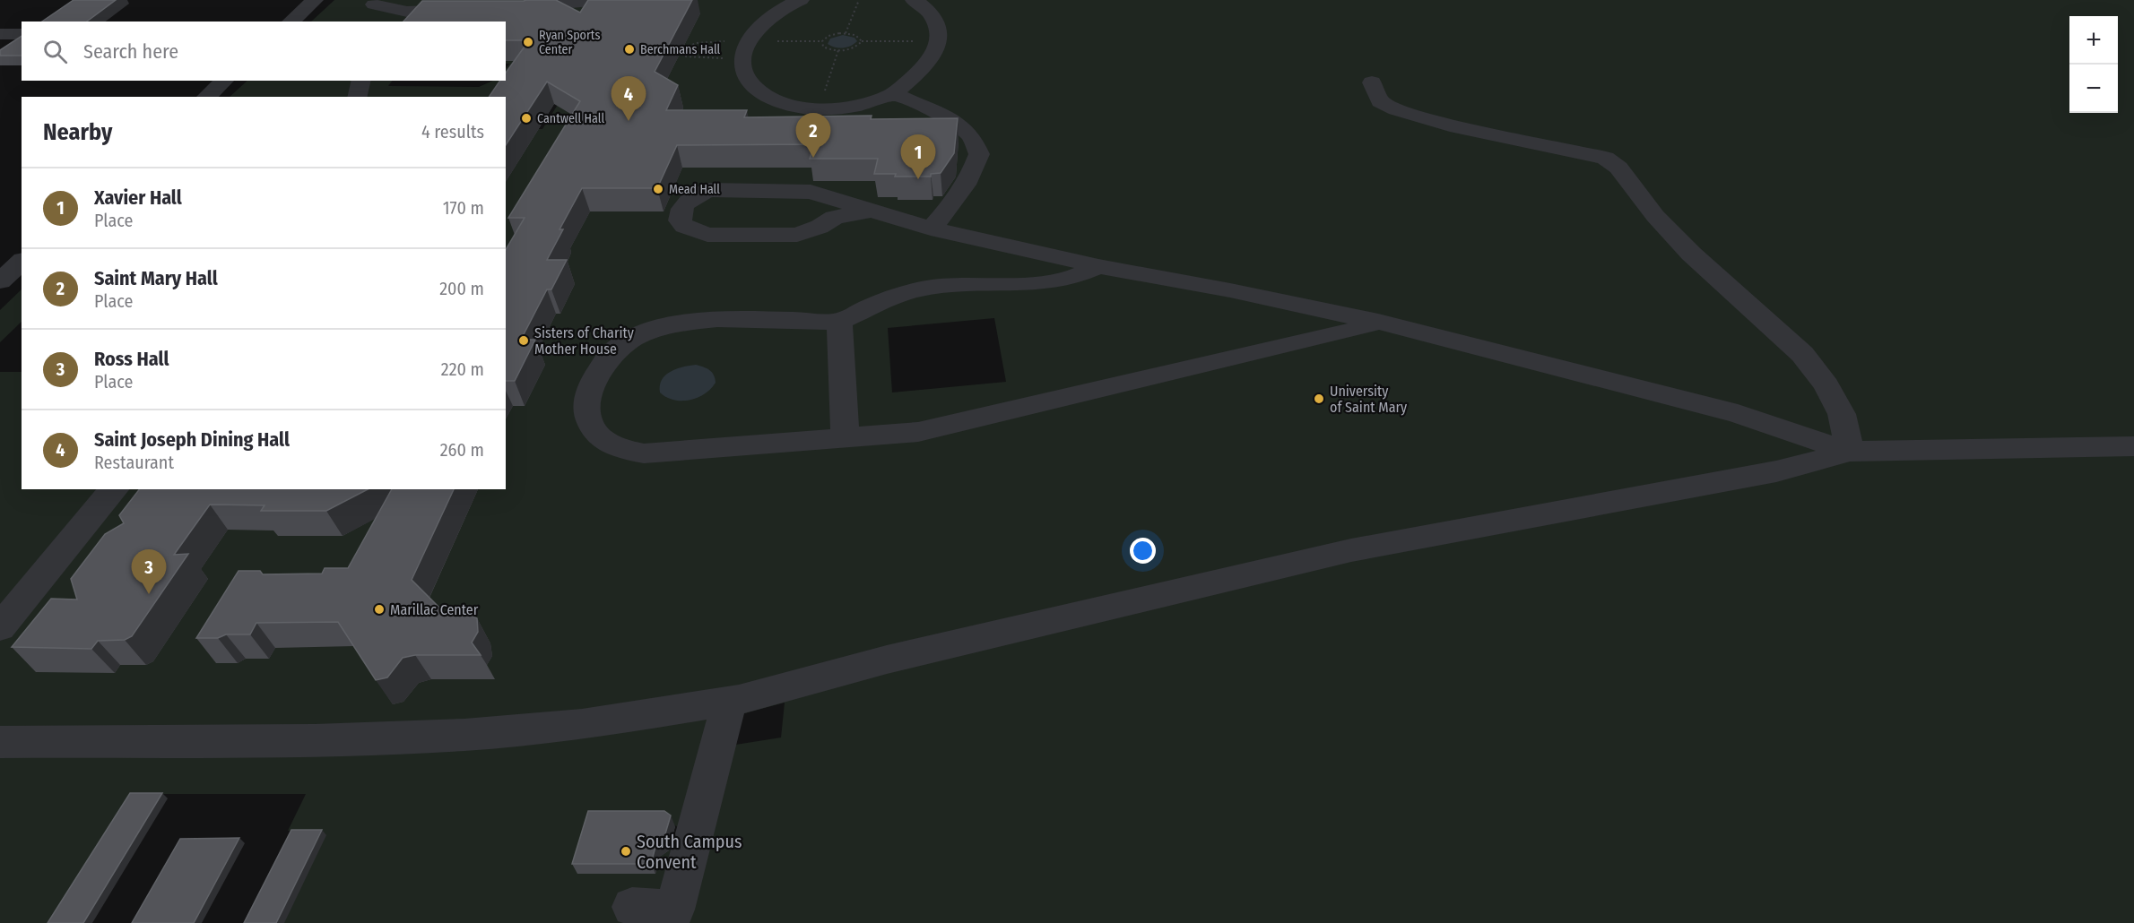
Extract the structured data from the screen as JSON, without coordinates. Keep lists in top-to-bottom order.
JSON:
{
  "places": [
    "Ryan Sports Center",
    "Berchmans Hall",
    "Cantwell Hall",
    "Mead Hall",
    "Sisters of Charity Mother House",
    "University of Saint Mary",
    "Marillac Center",
    "South Campus Convent"
  ],
  "page": {
    "map_buttons": ["+", "−"],
    "search": "Search here",
    "pins": [
      "4",
      "2",
      "1",
      "3"
    ],
    "heading": ["Nearby", "4 results"],
    "list": [
      {
        "mark": "1",
        "name": "Xavier Hall",
        "note": "Place",
        "value": "170 m"
      },
      {
        "mark": "2",
        "name": "Saint Mary Hall",
        "note": "Place",
        "value": "200 m"
      },
      {
        "mark": "3",
        "name": "Ross Hall",
        "note": "Place",
        "value": "220 m"
      },
      {
        "mark": "4",
        "name": "Saint Joseph Dining Hall",
        "note": "Restaurant",
        "value": "260 m"
      }
    ]
  }
}
